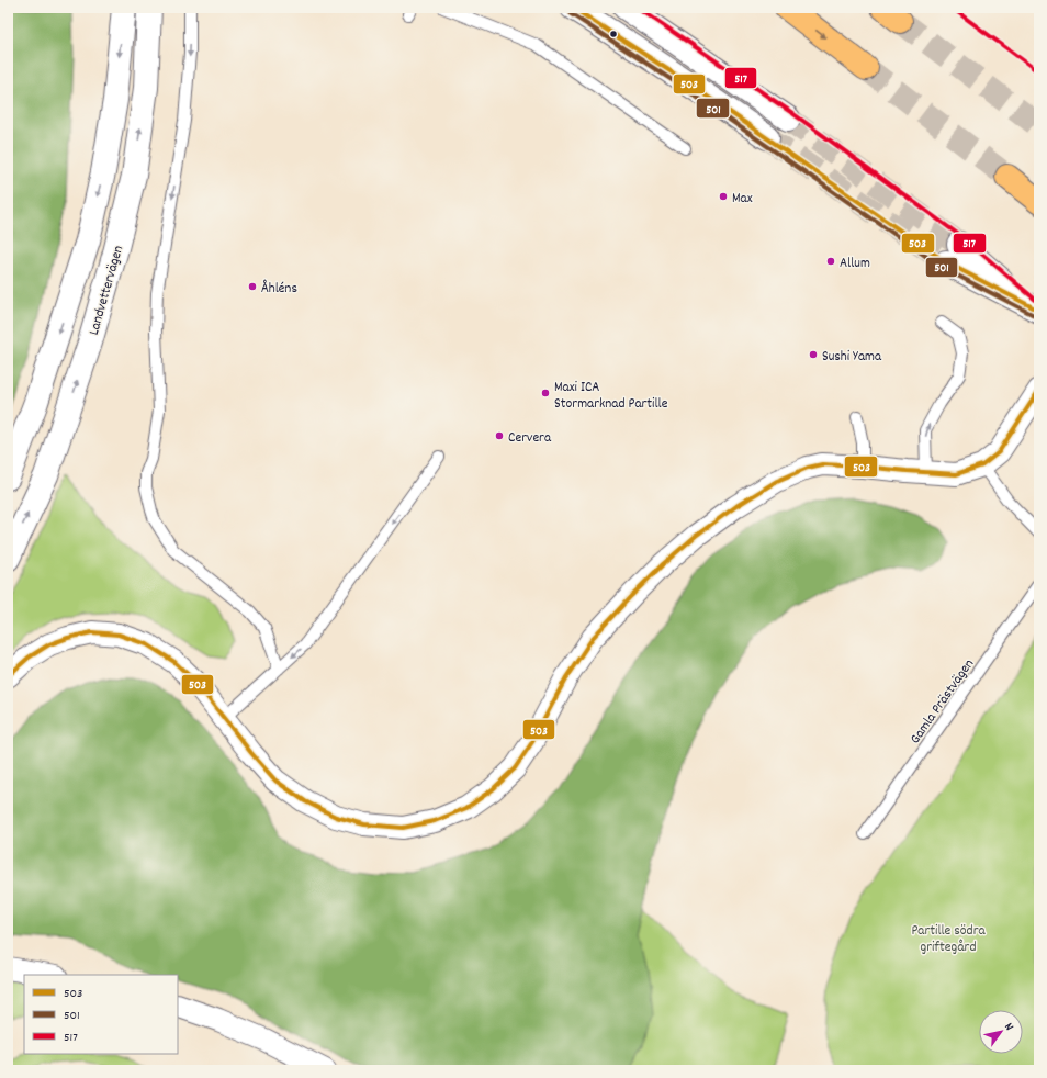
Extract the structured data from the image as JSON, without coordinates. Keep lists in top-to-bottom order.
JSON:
{
  "streets": {
    "street": ["Landvettervägen"],
    "lane": ["Gamla Prästvägen"]
  },
  "parks": ["Partille södra griftegård"],
  "places": [
    "Max",
    "Allum",
    "Åhléns",
    "Sushi Yama",
    "Maxi ICA Stormarknad Partille",
    "Cervera"
  ],
  "lines": ["transit line 503", "transit line 517", "transit line 501"],
  "legend": ["503", "501", "517"],
  "north": "top right"
}
